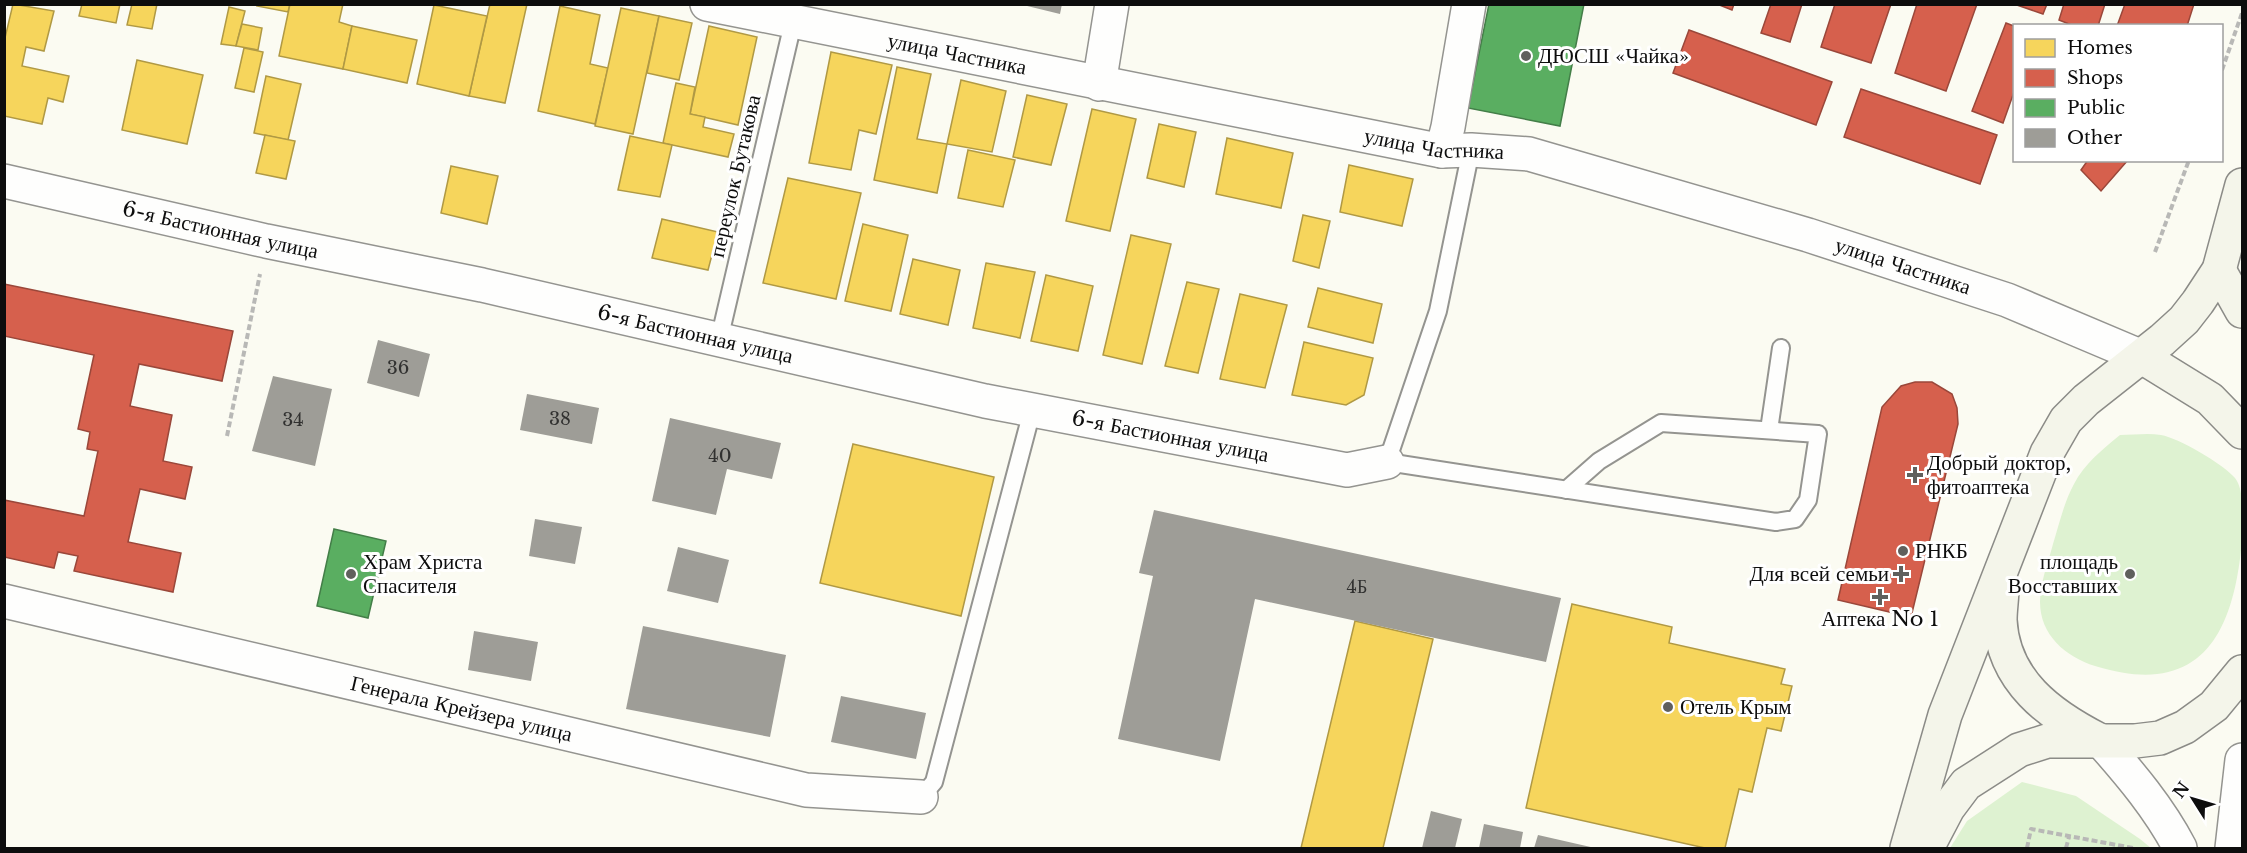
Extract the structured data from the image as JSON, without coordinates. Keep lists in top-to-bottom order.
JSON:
{
  "streets": {
    "street": ["улица Частника", "6-я Бастионная улица", "Генерала Крейзера улица"],
    "lane": ["переулок Бутакова"]
  },
  "crossings": [
    ["улица Частника", "переулок Бутакова"],
    ["переулок Бутакова", "6-я Бастионная улица"]
  ],
  "places": {
    "other": [
      "ДЮСШ «Чайка»",
      "РНКБ",
      "Храм Христа Спасителя",
      "площадь Восставших",
      "Отель Крым"
    ],
    "health": ["Добрый доктор, фитоаптека", "Для всей семьи", "Аптека No 1"]
  },
  "house_numbers": [
    "36",
    "38",
    "34",
    "40",
    "4Б"
  ],
  "legend": [
    "Homes",
    "Shops",
    "Public",
    "Other"
  ],
  "north": "top left"
}
